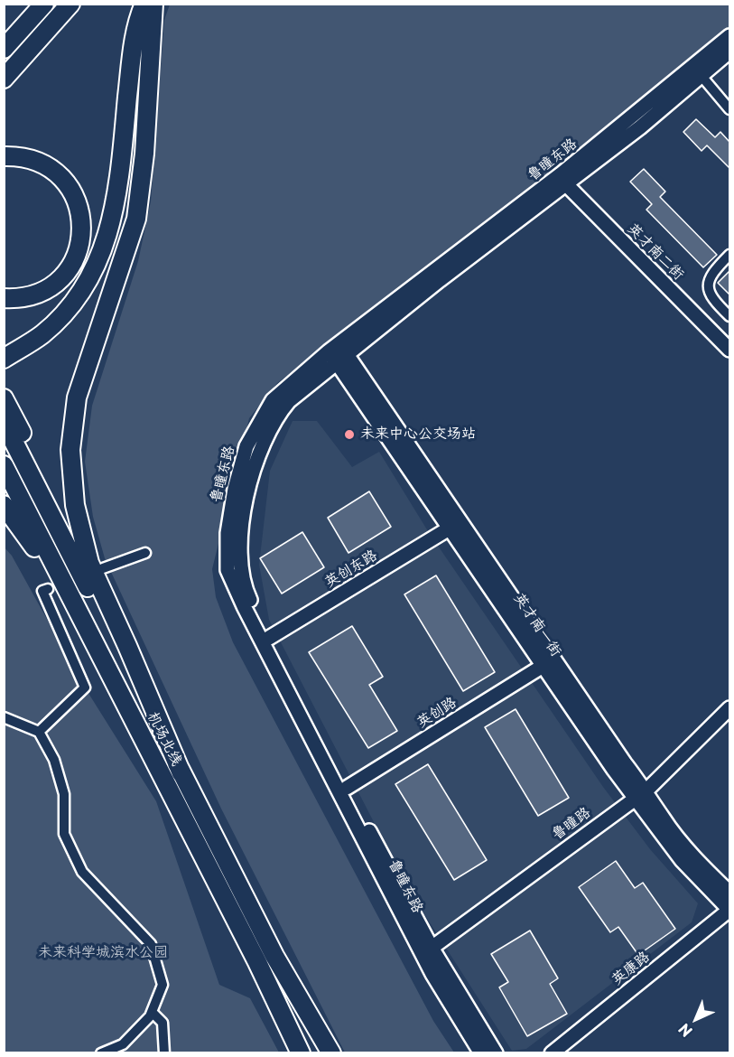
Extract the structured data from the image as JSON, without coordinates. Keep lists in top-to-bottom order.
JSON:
{
  "streets": {
    "highway": ["机场北线"],
    "main road": [
      "鲁瞳东路",
      "英才南二街",
      "英创东路",
      "英才南一街",
      "英创路",
      "鲁瞳路",
      "英康路"
    ]
  },
  "crossings": [
    ["鲁瞳东路", "英才南二街"],
    ["鲁瞳东路", "英创东路"],
    ["鲁瞳东路", "英才南一街"],
    ["鲁瞳东路", "英创路"],
    ["鲁瞳东路", "鲁瞳路"],
    ["英创东路", "英才南一街"],
    ["英才南一街", "英创路"],
    ["英才南一街", "鲁瞳路"],
    ["英才南一街", "英康路"]
  ],
  "parks": ["未来科学城滨水公园"],
  "places": ["未来中心公交场站"],
  "north": "bottom left"
}
